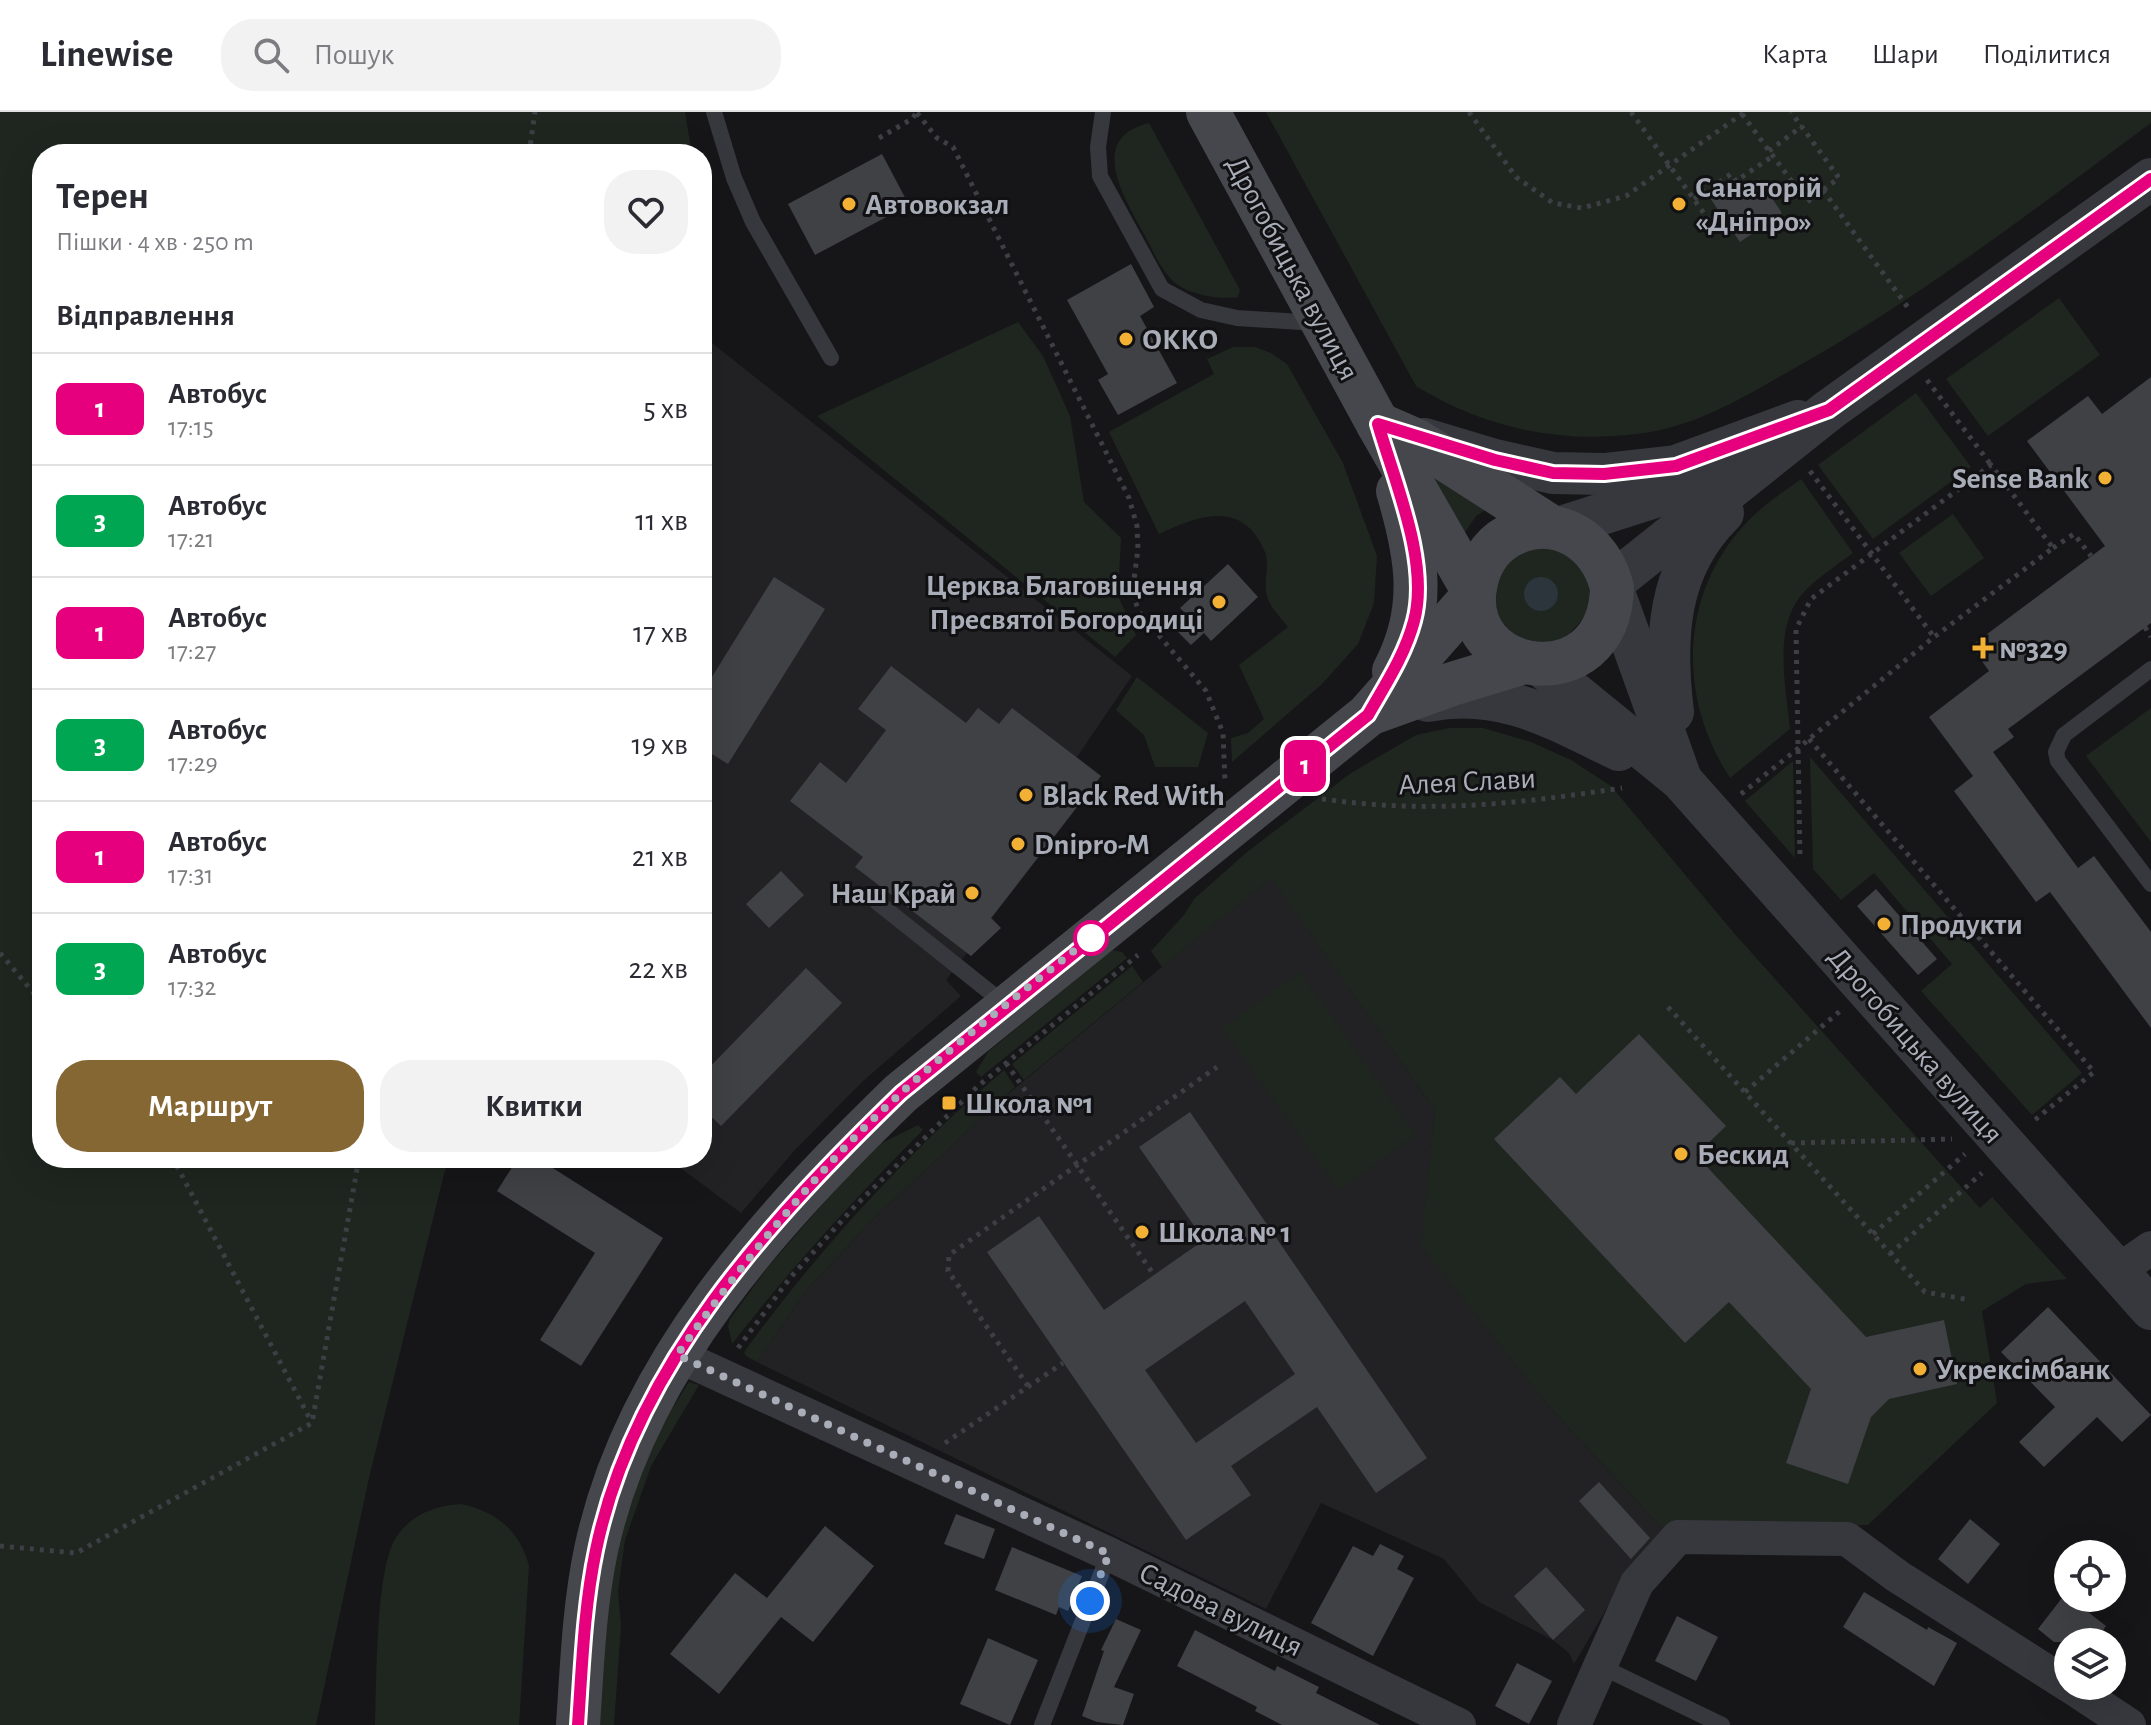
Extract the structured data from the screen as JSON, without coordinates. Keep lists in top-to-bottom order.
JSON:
{
  "streets": {
    "main road": ["Дрогобицька вулиця"],
    "street": ["Садова вулиця"],
    "path": ["Алея Слави"]
  },
  "places": {
    "other": [
      "Автовокзал",
      "Санаторій «Дніпро»",
      "ОККО",
      "Sense Bank",
      "Церква Благовіщення Пресвятої Богородиці",
      "Black Red With",
      "Dnipro-M",
      "Наш Край",
      "Продукти",
      "Бескид",
      "Школа № 1",
      "Укрексімбанк"
    ],
    "health": ["№329"],
    "transit": ["Школа №1"]
  },
  "lines": ["bus line 1"],
  "page": {
    "header": "Linewise",
    "search": "Пошук",
    "nav": ["Карта", "Шари", "Поділитися"],
    "on_map": "1",
    "heading": [
      ["Терен", "Пішки · 4 хв · 250 m"],
      "Відправлення"
    ],
    "list": [
      {
        "mark": "1",
        "name": "Автобус",
        "note": "17:15",
        "value": "5 хв"
      },
      {
        "mark": "3",
        "name": "Автобус",
        "note": "17:21",
        "value": "11 хв"
      },
      {
        "mark": "1",
        "name": "Автобус",
        "note": "17:27",
        "value": "17 хв"
      },
      {
        "mark": "3",
        "name": "Автобус",
        "note": "17:29",
        "value": "19 хв"
      },
      {
        "mark": "1",
        "name": "Автобус",
        "note": "17:31",
        "value": "21 хв"
      },
      {
        "mark": "3",
        "name": "Автобус",
        "note": "17:32",
        "value": "22 хв"
      }
    ],
    "buttons": ["Маршрут", "Квитки"]
  }
}
